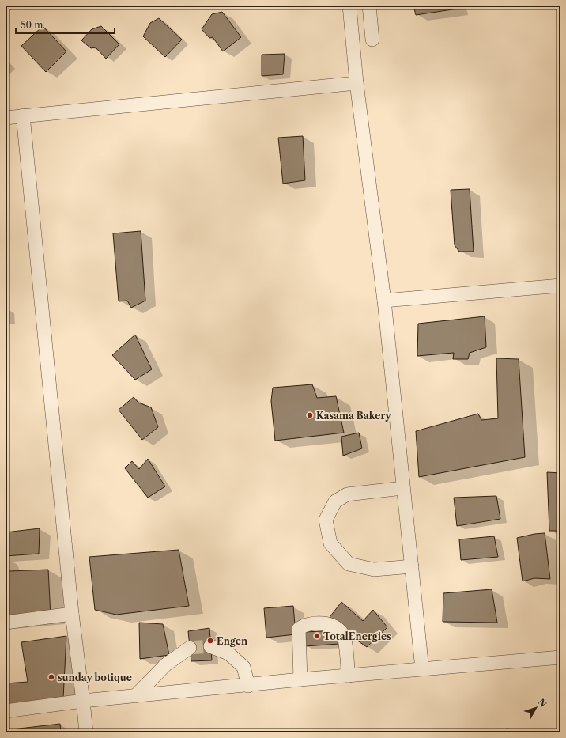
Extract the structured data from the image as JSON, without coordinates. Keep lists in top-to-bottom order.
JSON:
{
  "places": [
    "Kasama Bakery",
    "TotalEnergies",
    "Engen",
    "sunday botique"
  ],
  "scale_bar": "50 m",
  "north": "top right"
}
